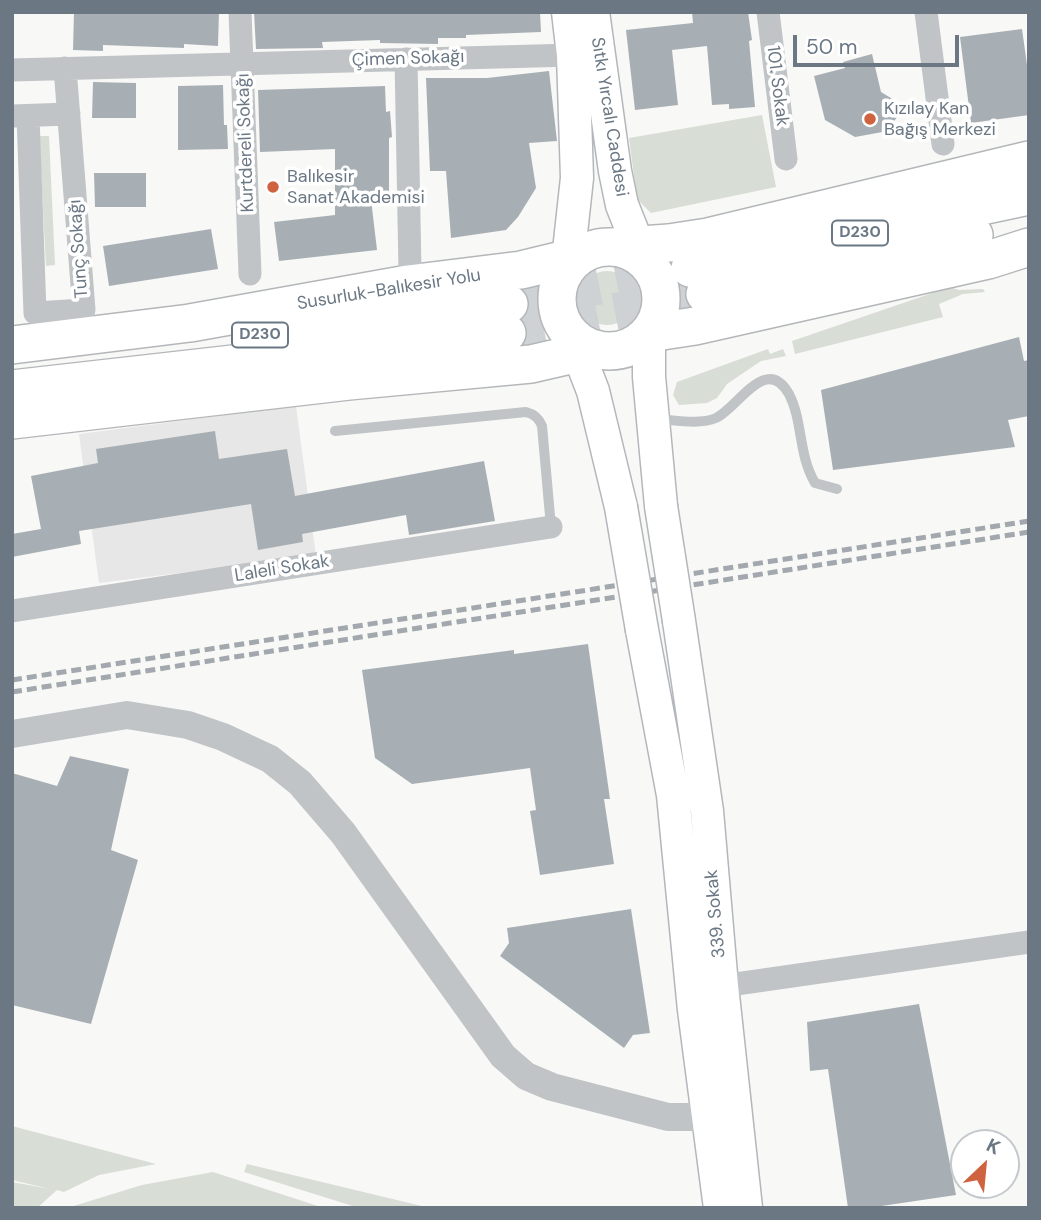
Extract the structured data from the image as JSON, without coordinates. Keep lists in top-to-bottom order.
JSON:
{
  "streets": {
    "highway": ["D230", "Susurluk-Balıkesir Yolu"],
    "main road": ["Sıtkı Yırcalı Caddesi", "339. Sokak"],
    "street": [
      "Çimen Sokağı",
      "101. Sokak",
      "Kurtdereli Sokağı",
      "Tunç Sokağı",
      "Laleli Sokak"
    ]
  },
  "crossings": [
    ["Çimen Sokağı", "Sıtkı Yırcalı Caddesi"],
    ["Çimen Sokağı", "Kurtdereli Sokağı"],
    ["Sıtkı Yırcalı Caddesi", "Susurluk-Balıkesir Yolu"],
    ["Sıtkı Yırcalı Caddesi", "339. Sokak"],
    ["Susurluk-Balıkesir Yolu", "339. Sokak"]
  ],
  "places": ["Kızılay Kan Bağış Merkezi", "Balıkesir Sanat Akademisi"],
  "scale_bar": "50 m",
  "north": "top right"
}
